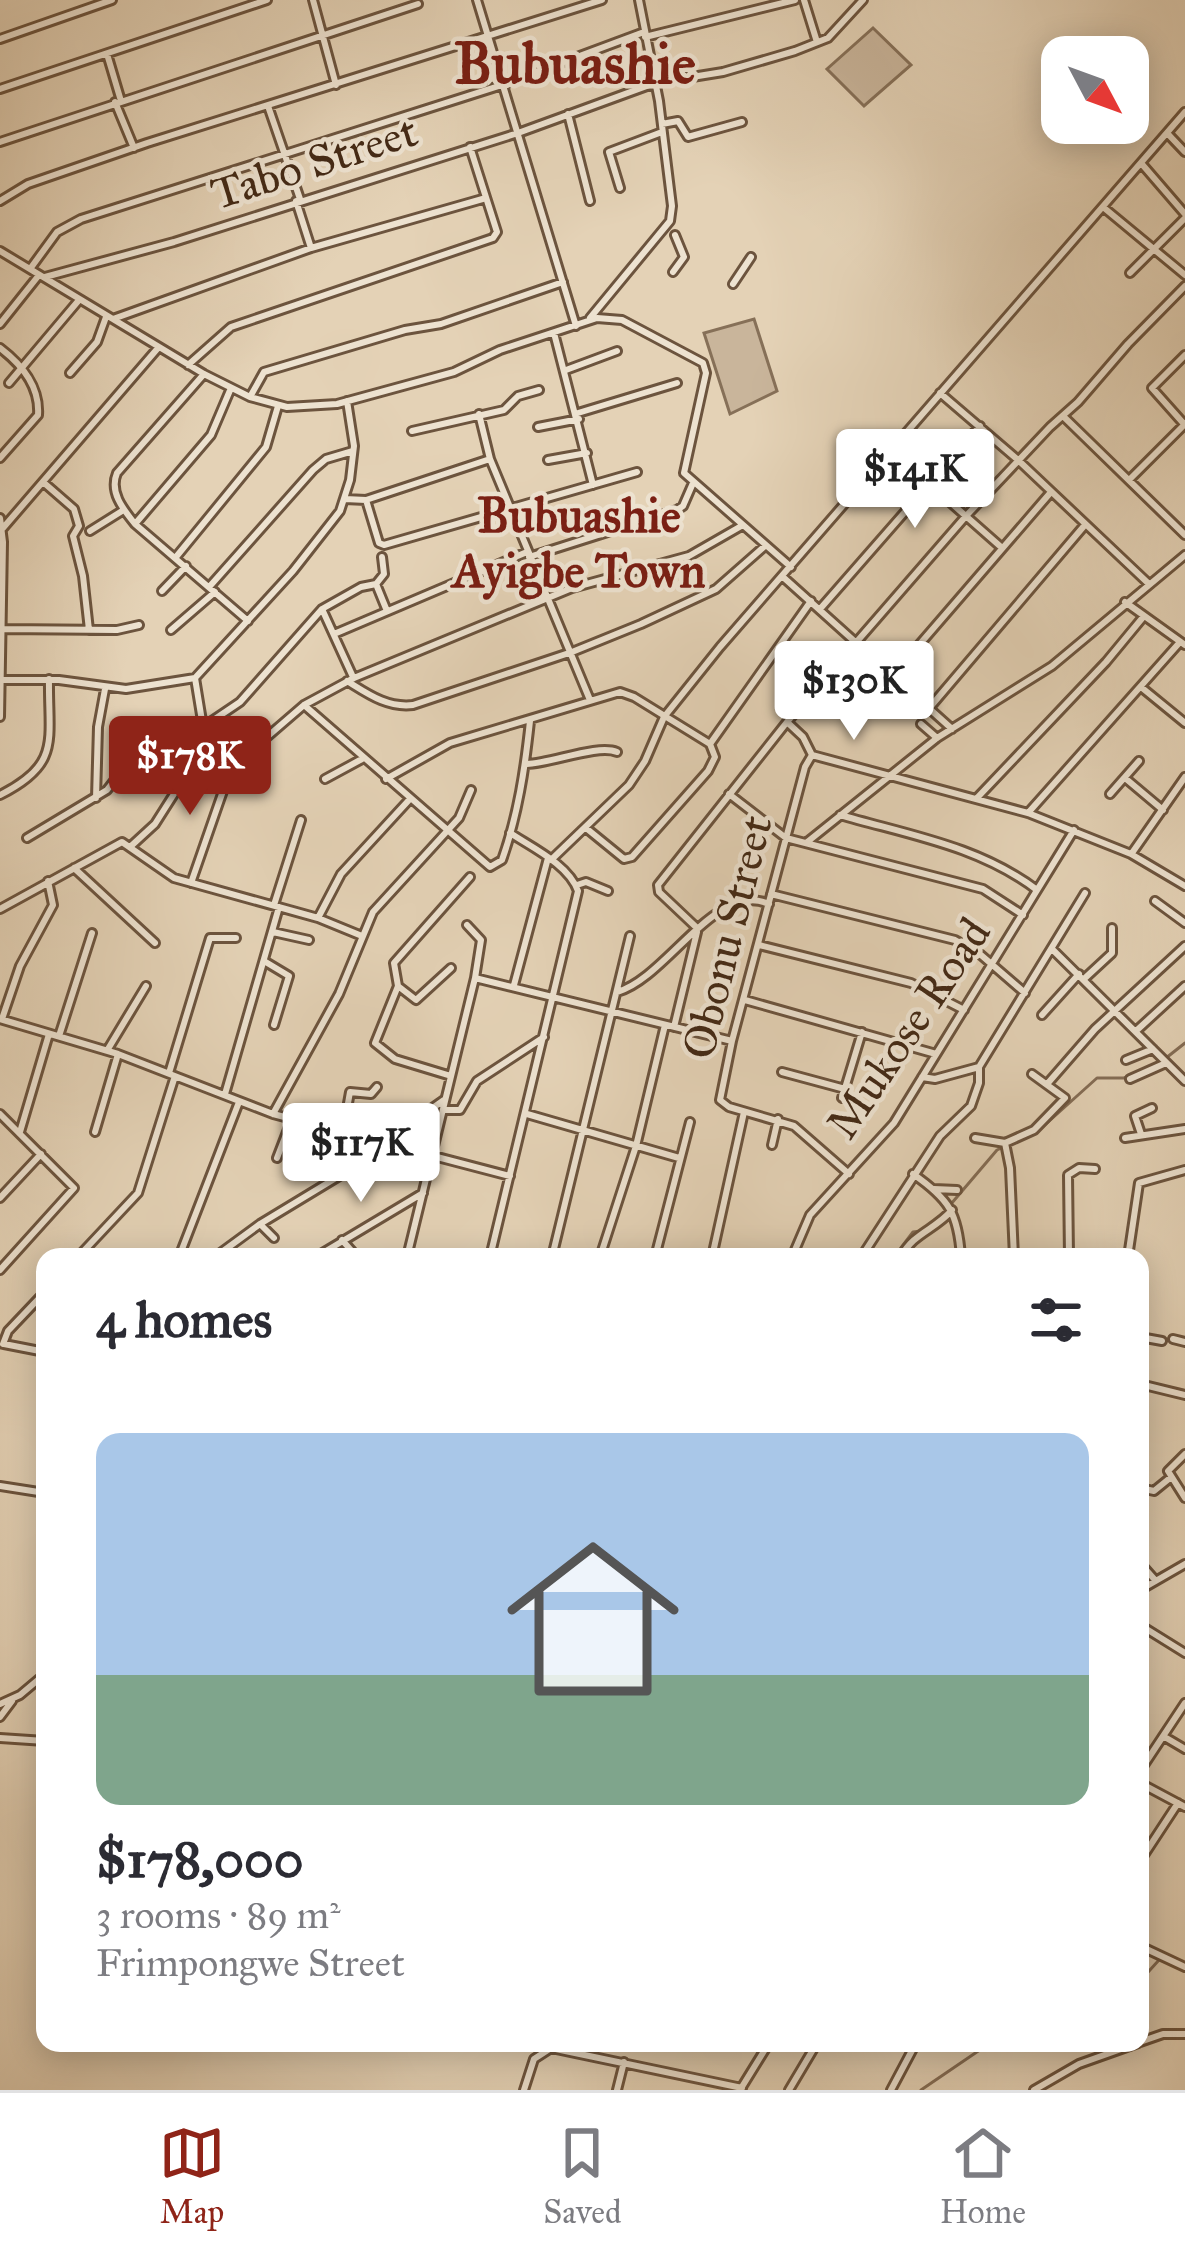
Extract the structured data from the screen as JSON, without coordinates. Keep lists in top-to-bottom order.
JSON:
{
  "streets": {
    "street": ["Tabo Street", "Obonu Street", "Mukose Road"]
  },
  "crossings": [
    ["Obonu Street", "Mukose Road"]
  ],
  "districts": ["Bubuashie", "Bubuashie Ayigbe Town"],
  "north": "bottom right",
  "page": {
    "price": [
      "$141K",
      "$130K",
      "$178K",
      "$117K"
    ],
    "heading": "4 homes",
    "list": [
      {
        "name": "$178,000",
        "note": "3 rooms · 89 m² · Frimpongwe Street"
      }
    ],
    "tabs": ["Map", "Saved", "Home"]
  }
}
